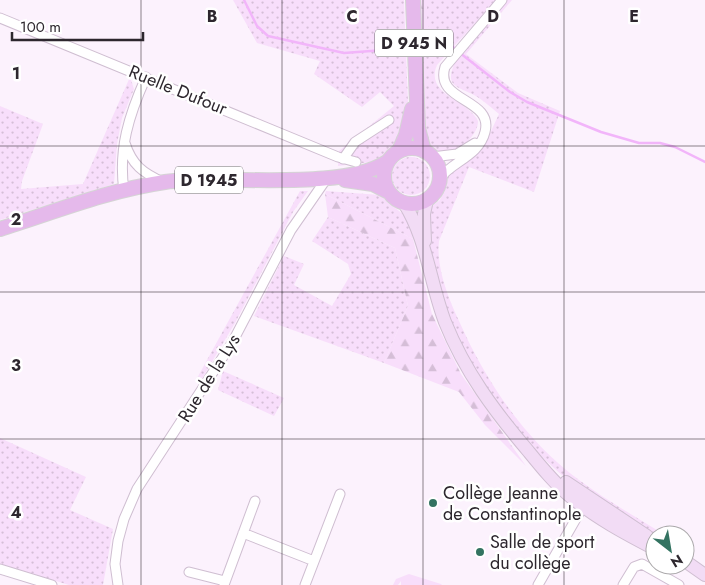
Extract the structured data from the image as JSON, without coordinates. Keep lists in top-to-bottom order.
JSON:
{
  "streets": {
    "main road": ["D 945 N", "D 1945"],
    "street": ["Ruelle Dufour", "Rue de la Lys"]
  },
  "crossings": [
    ["D 945 N", "D 1945"],
    ["D 1945", "Rue de la Lys"]
  ],
  "places": ["Collège Jeanne de Constantinople", "Salle de sport du collège"],
  "scale_bar": "100 m",
  "north": "bottom right",
  "grid": {
    "columns": [
      "B",
      "C",
      "D",
      "E"
    ],
    "rows": [
      "1",
      "2",
      "3",
      "4"
    ]
  }
}
